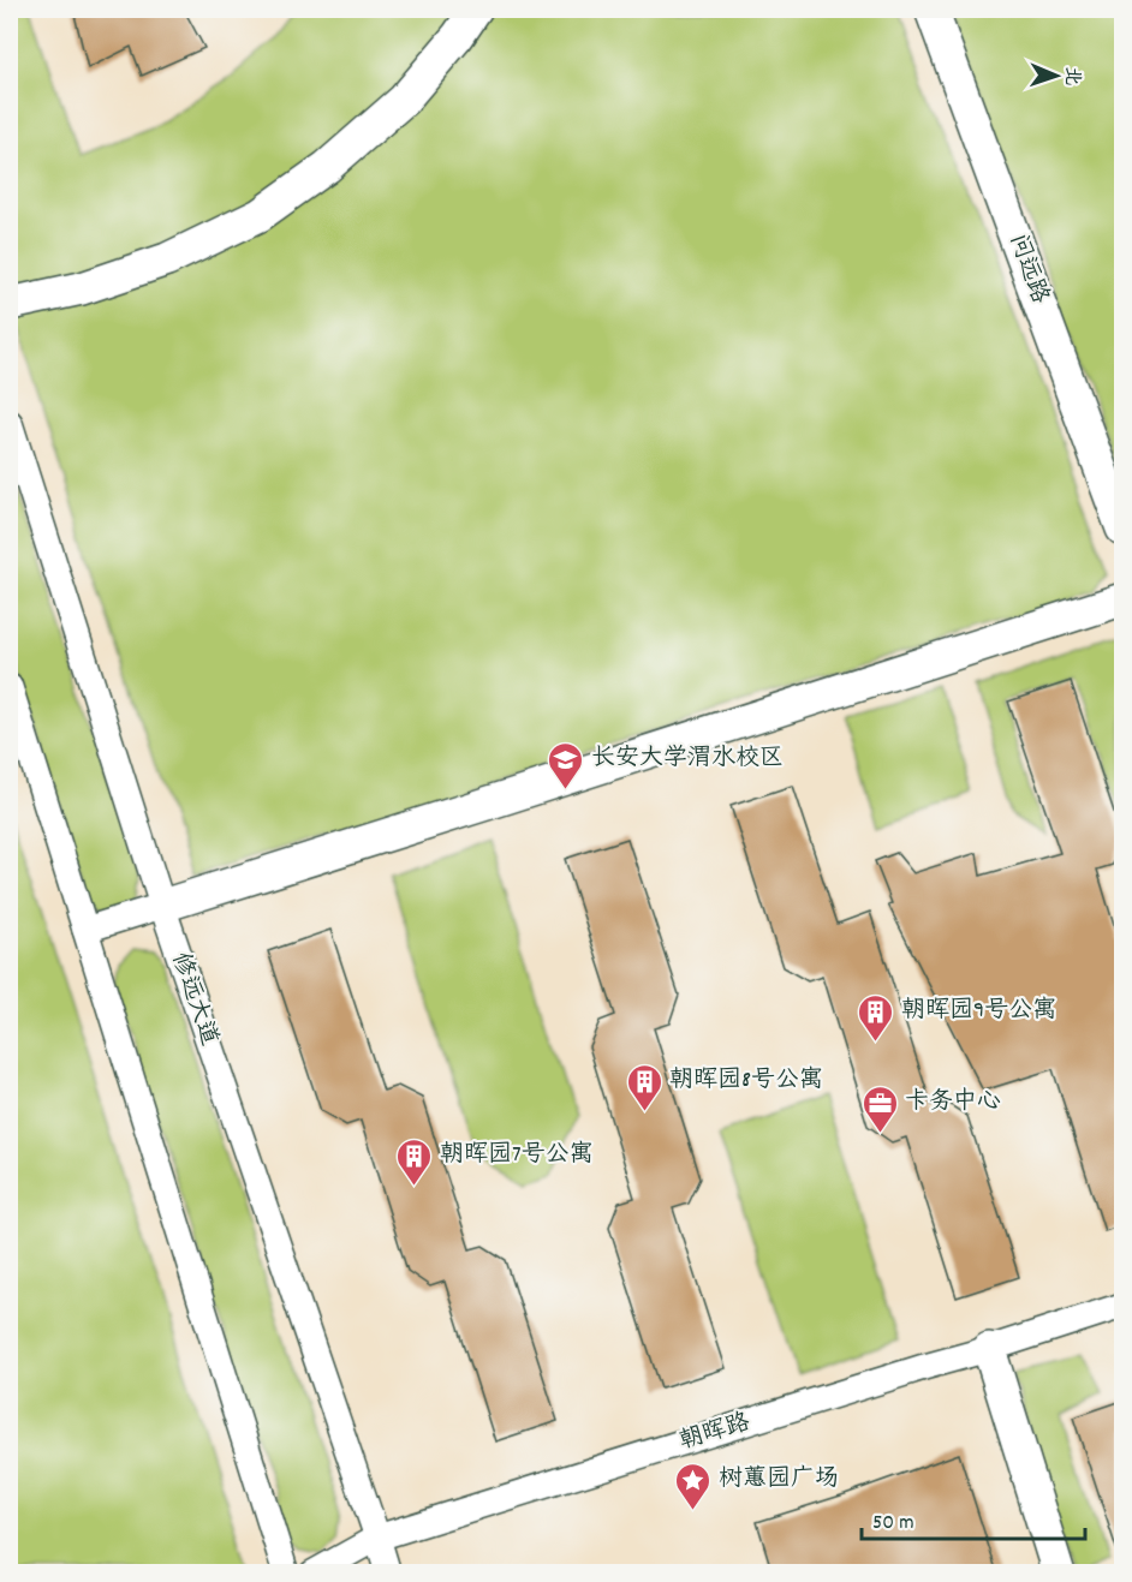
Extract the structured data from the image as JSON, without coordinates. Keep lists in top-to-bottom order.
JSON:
{
  "streets": {
    "street": ["问远路", "修远大道", "朝晖路"]
  },
  "crossings": [
    ["修远大道", "朝晖路"]
  ],
  "places": {
    "school or university": ["长安大学渭水校区"],
    "building": ["朝晖园9号公寓", "朝晖园8号公寓", "朝晖园7号公寓"],
    "office": ["卡务中心"],
    "place": ["树蕙园广场"]
  },
  "scale_bar": "50 m",
  "north": "right"
}
